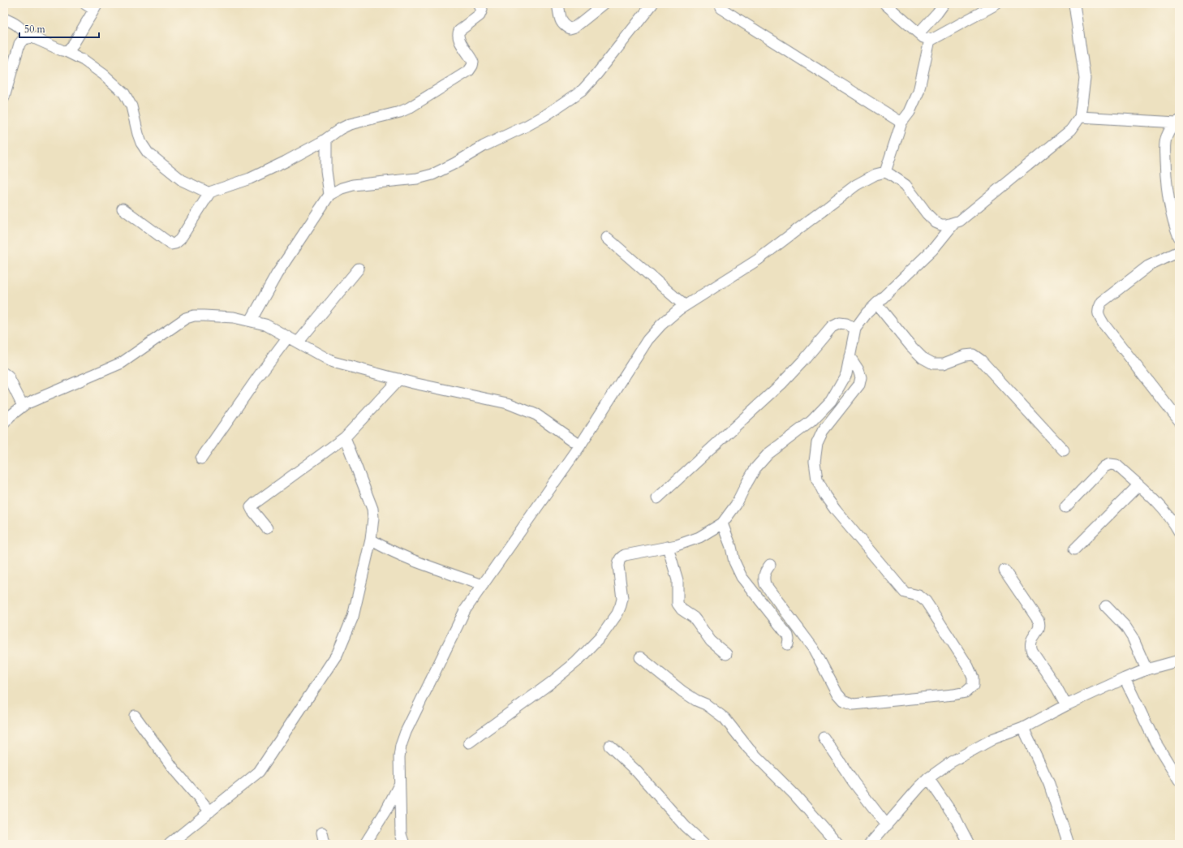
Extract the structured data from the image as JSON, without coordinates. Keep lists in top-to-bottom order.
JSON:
{
  "scale_bar": "50 m"
}
